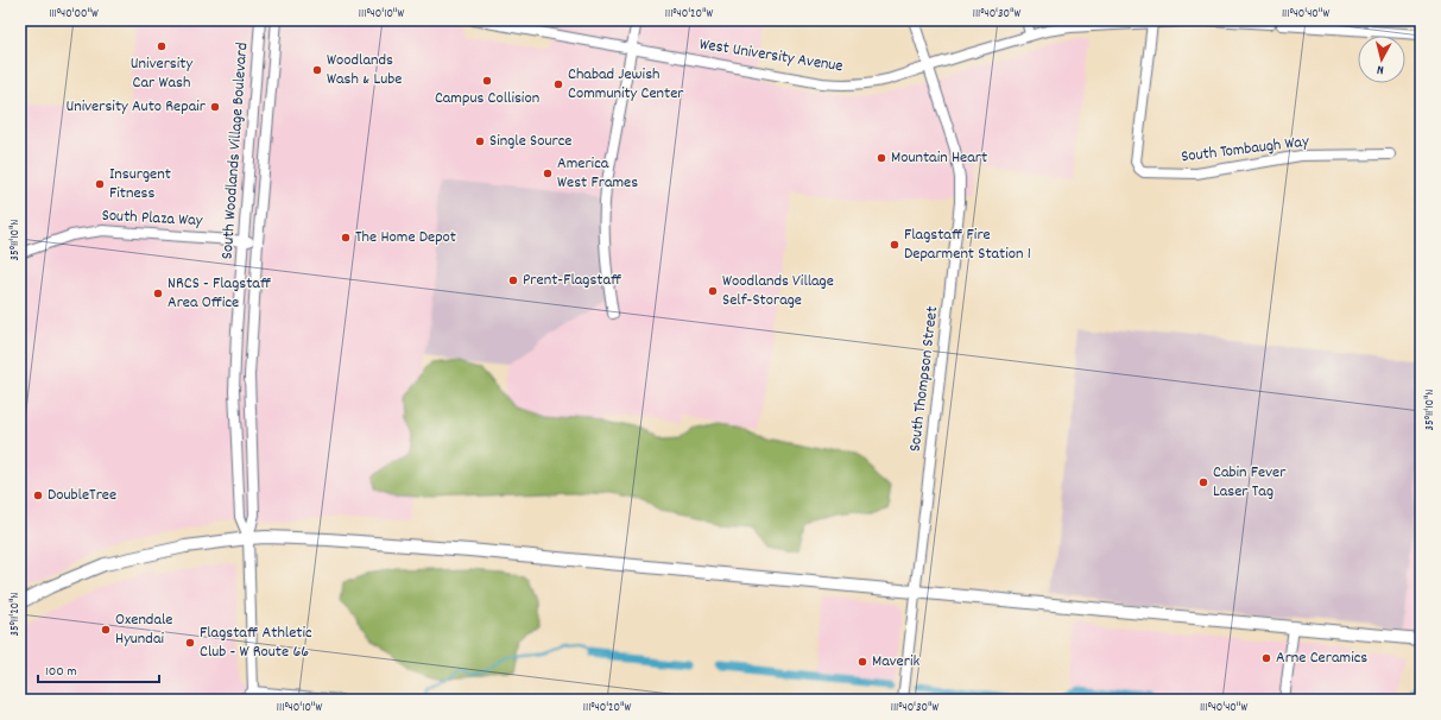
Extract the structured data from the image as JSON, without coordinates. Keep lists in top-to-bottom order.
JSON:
{
  "streets": {
    "street": [
      "West University Avenue",
      "South Tombaugh Way",
      "South Woodlands Village Boulevard",
      "South Plaza Way",
      "South Thompson Street"
    ]
  },
  "crossings": [
    ["West University Avenue", "South Tombaugh Way"],
    ["West University Avenue", "South Thompson Street"],
    ["South Woodlands Village Boulevard", "South Plaza Way"]
  ],
  "places": [
    "University Car Wash",
    "Woodlands Wash & Lube",
    "Campus Collision",
    "Chabad Jewish Community Center",
    "University Auto Repair",
    "Single Source",
    "Mountain Heart",
    "America West Frames",
    "Insurgent Fitness",
    "The Home Depot",
    "Flagstaff Fire Deparment Station 1",
    "Prent-Flagstaff",
    "Woodlands Village Self-Storage",
    "NRCS - Flagstaff Area Office",
    "Cabin Fever Laser Tag",
    "DoubleTree",
    "Oxendale Hyundai",
    "Flagstaff Athletic Club - W Route 66",
    "Arne Ceramics",
    "Maverik"
  ],
  "scale_bar": "100 m",
  "north": "bottom",
  "coordinates": [
    "111°40'00\"W",
    "111°40'10\"W",
    "111°40'20\"W",
    "111°40'30\"W",
    "111°40'40\"W",
    "35°11'10\"N",
    "35°11'20\"N"
  ]
}
